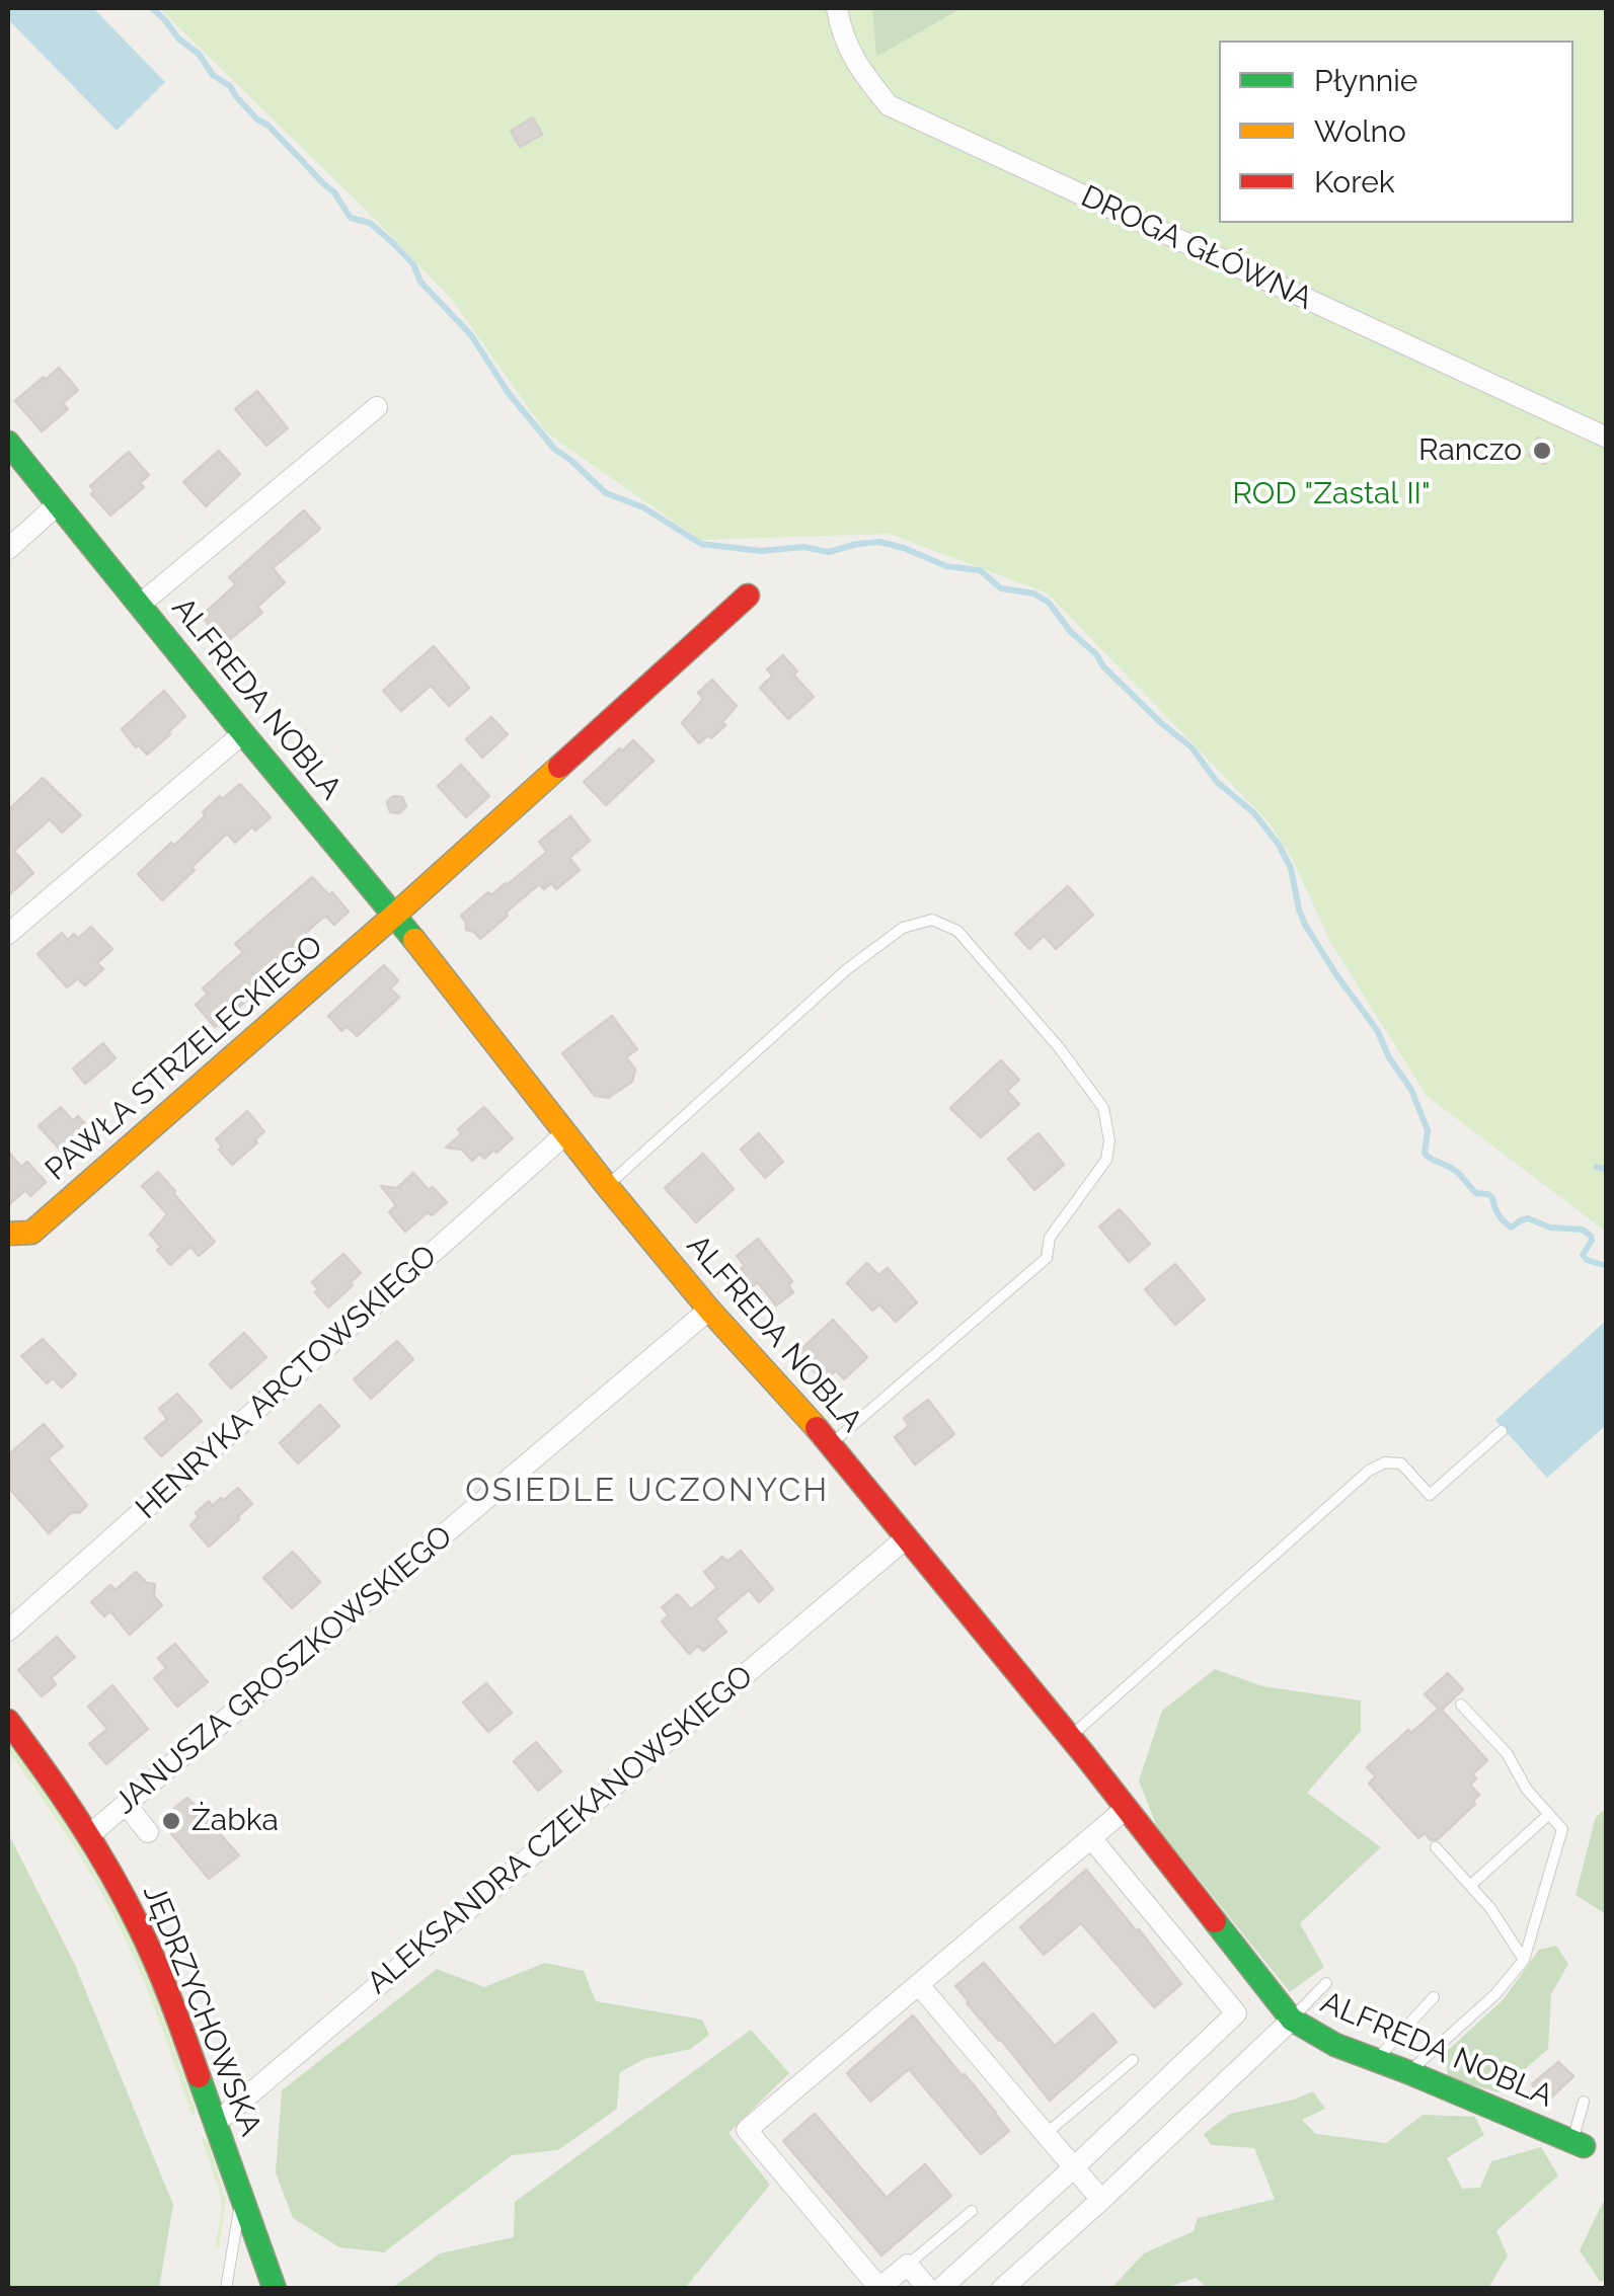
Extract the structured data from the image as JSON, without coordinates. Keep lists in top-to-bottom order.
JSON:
{
  "streets": {
    "street": [
      "DROGA GŁÓWNA",
      "ALFREDA NOBLA",
      "PAWŁA STRZELECKIEGO",
      "HENRYKA ARCTOWSKIEGO",
      "JANUSZA GROSZKOWSKIEGO",
      "ALEKSANDRA CZEKANOWSKIEGO",
      "JĘDRZYCHOWSKA"
    ]
  },
  "crossings": [
    ["ALFREDA NOBLA", "PAWŁA STRZELECKIEGO"],
    ["ALFREDA NOBLA", "HENRYKA ARCTOWSKIEGO"],
    ["ALFREDA NOBLA", "JANUSZA GROSZKOWSKIEGO"],
    ["ALFREDA NOBLA", "ALEKSANDRA CZEKANOWSKIEGO"],
    ["JANUSZA GROSZKOWSKIEGO", "JĘDRZYCHOWSKA"],
    ["ALEKSANDRA CZEKANOWSKIEGO", "JĘDRZYCHOWSKA"]
  ],
  "districts": ["OSIEDLE UCZONYCH"],
  "parks": ["ROD \"Zastal II\""],
  "places": ["Ranczo", "Żabka"],
  "legend": ["Płynnie", "Wolno", "Korek"]
}
